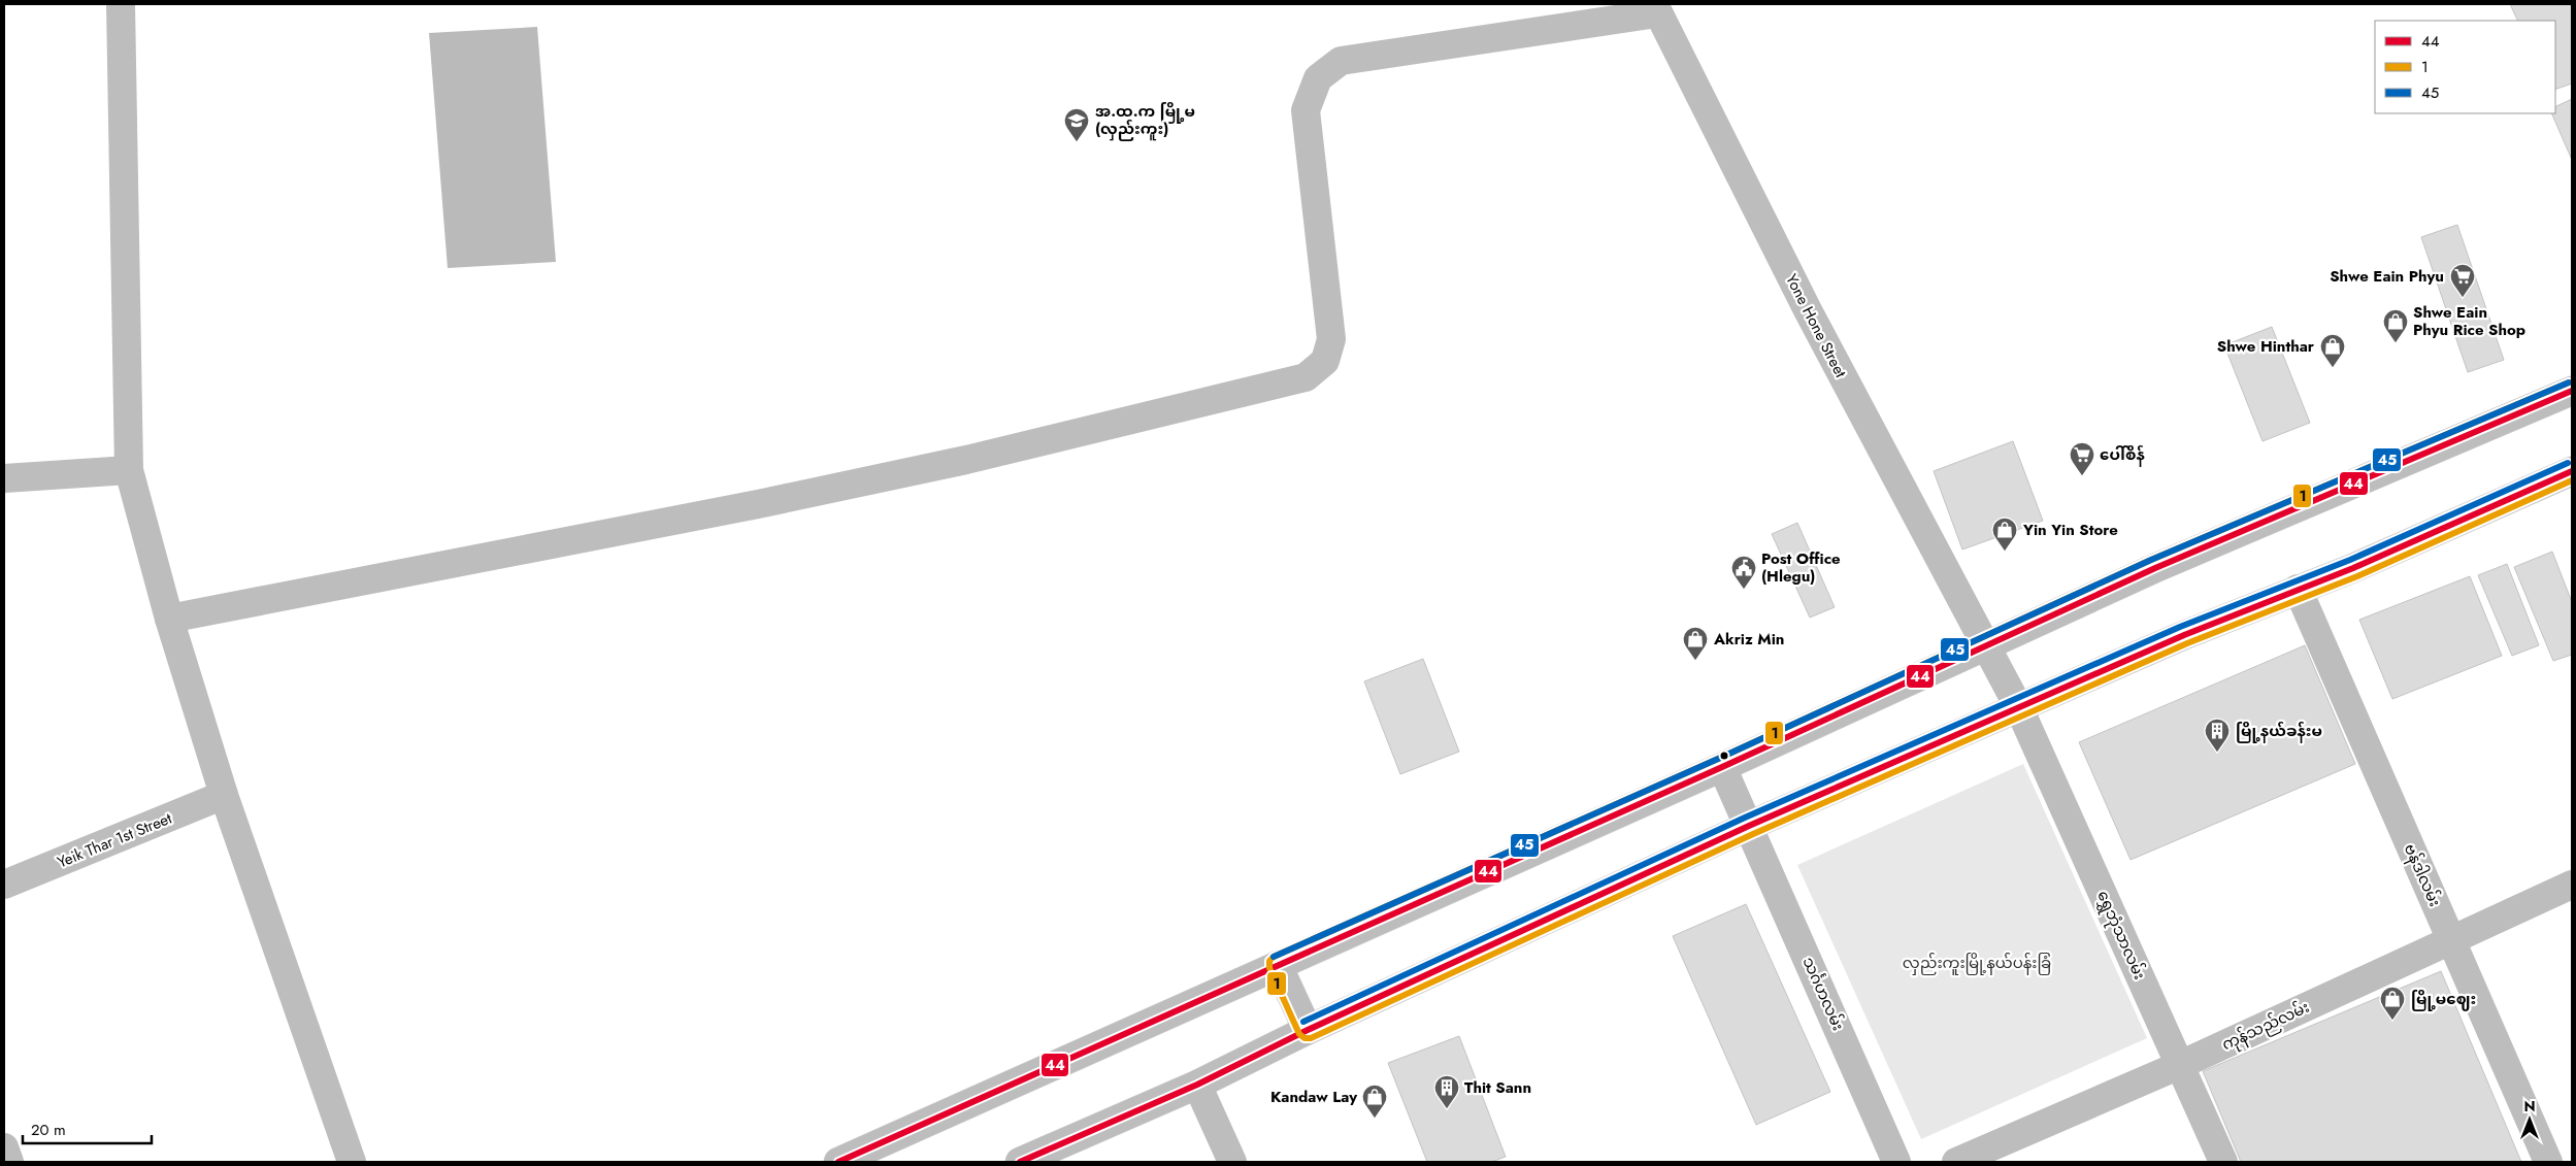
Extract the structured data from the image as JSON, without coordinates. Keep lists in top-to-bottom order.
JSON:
{
  "streets": {
    "main road": [
      "Yone Hone Street",
      "Yeik Thar 1st Street",
      "ဗန်ဒါလမ်း",
      "ရွှေဘုံသာလမ်း",
      "သင်္ဂဟလမ်း",
      "ကုန်သည်လမ်း"
    ]
  },
  "crossings": [
    ["Yone Hone Street", "ရွှေဘုံသာလမ်း"],
    ["ဗန်ဒါလမ်း", "ကုန်သည်လမ်း"],
    ["ရွှေဘုံသာလမ်း", "ကုန်သည်လမ်း"]
  ],
  "parks": ["လှည်းကူးမြို့နယ်ပန်းခြံ"],
  "places": {
    "school or university": ["အ.ထ.က မြို့မ (လှည်းကူး)"],
    "supermarket": ["Shwe Eain Phyu", "ပေါ်စိန်"],
    "shop": [
      "Shwe Eain Phyu Rice Shop",
      "Shwe Hinthar",
      "Yin Yin Store",
      "Akriz Min",
      "မြို့မဈေး",
      "Kandaw Lay"
    ],
    "public building": ["Post Office (Hlegu)"],
    "building": ["မြို့နယ်ခန်းမ", "Thit Sann"]
  },
  "lines": ["transit line 1", "transit line 45", "transit line 44"],
  "legend": ["44", "1", "45"],
  "scale_bar": "20 m",
  "north": "top"
}
